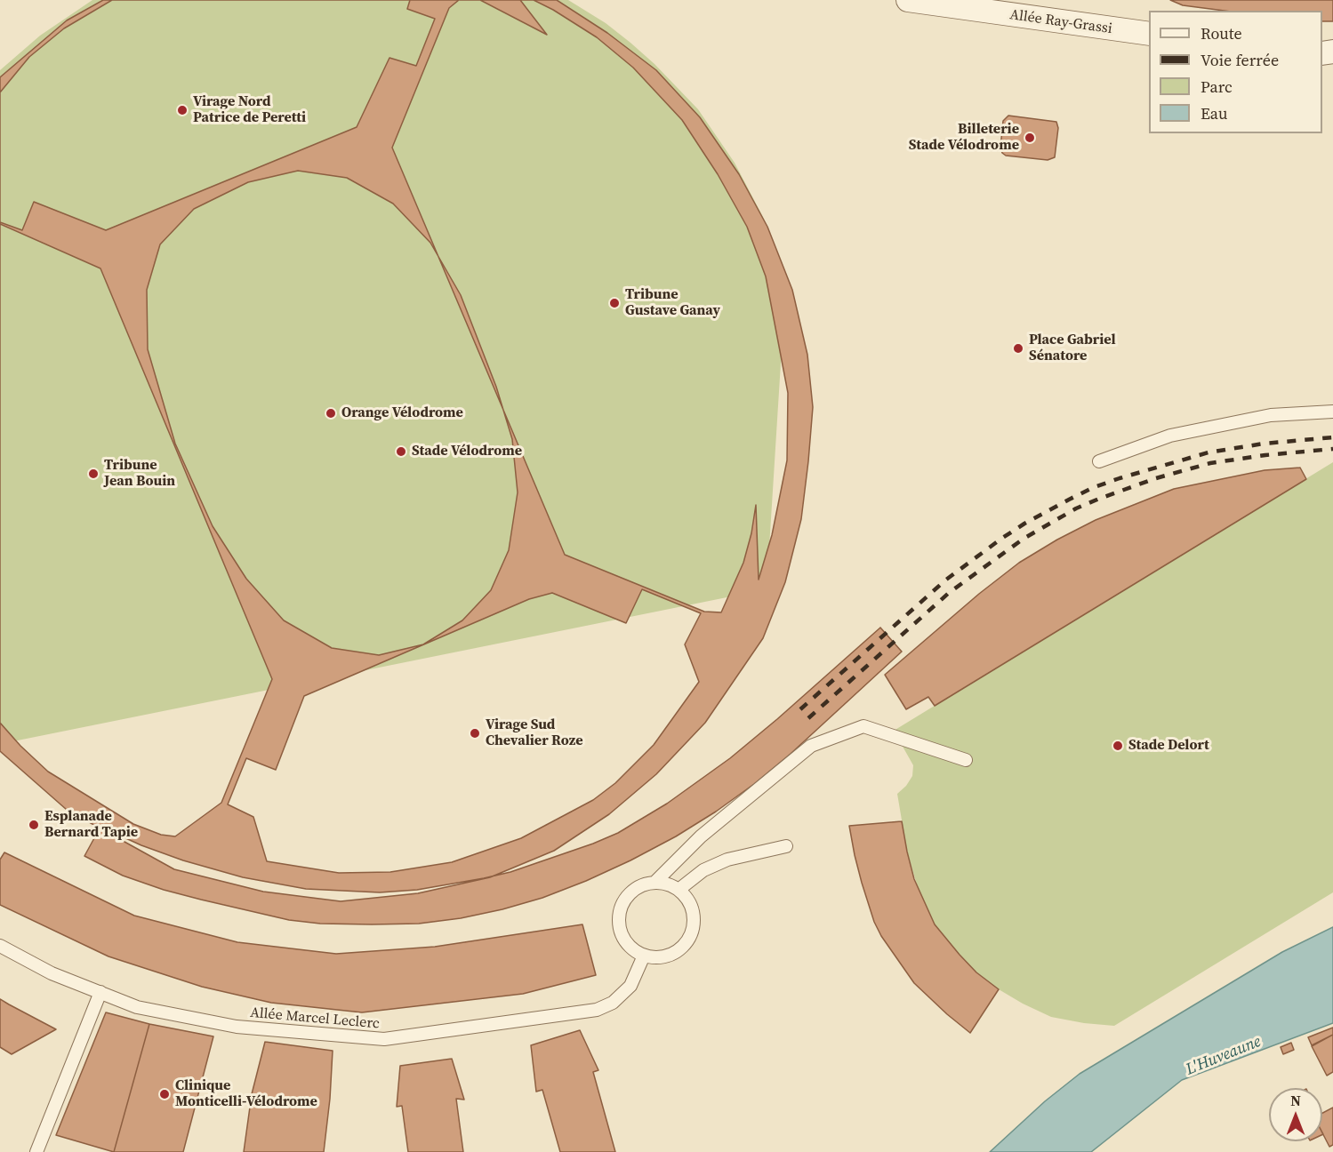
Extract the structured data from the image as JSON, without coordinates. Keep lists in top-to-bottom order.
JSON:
{
  "streets": {
    "street": ["Allée Ray-Grassi"],
    "lane": ["Allée Marcel Leclerc"]
  },
  "water": ["L'Huveaune"],
  "places": [
    "Virage Nord Patrice de Peretti",
    "Billeterie Stade Vélodrome",
    "Tribune Gustave Ganay",
    "Place Gabriel Sénatore",
    "Orange Vélodrome",
    "Stade Vélodrome",
    "Tribune Jean Bouin",
    "Virage Sud Chevalier Roze",
    "Stade Delort",
    "Esplanade Bernard Tapie",
    "Clinique Monticelli-Vélodrome"
  ],
  "legend": [
    "Route",
    "Voie ferrée",
    "Parc",
    "Eau"
  ],
  "north": "top"
}
